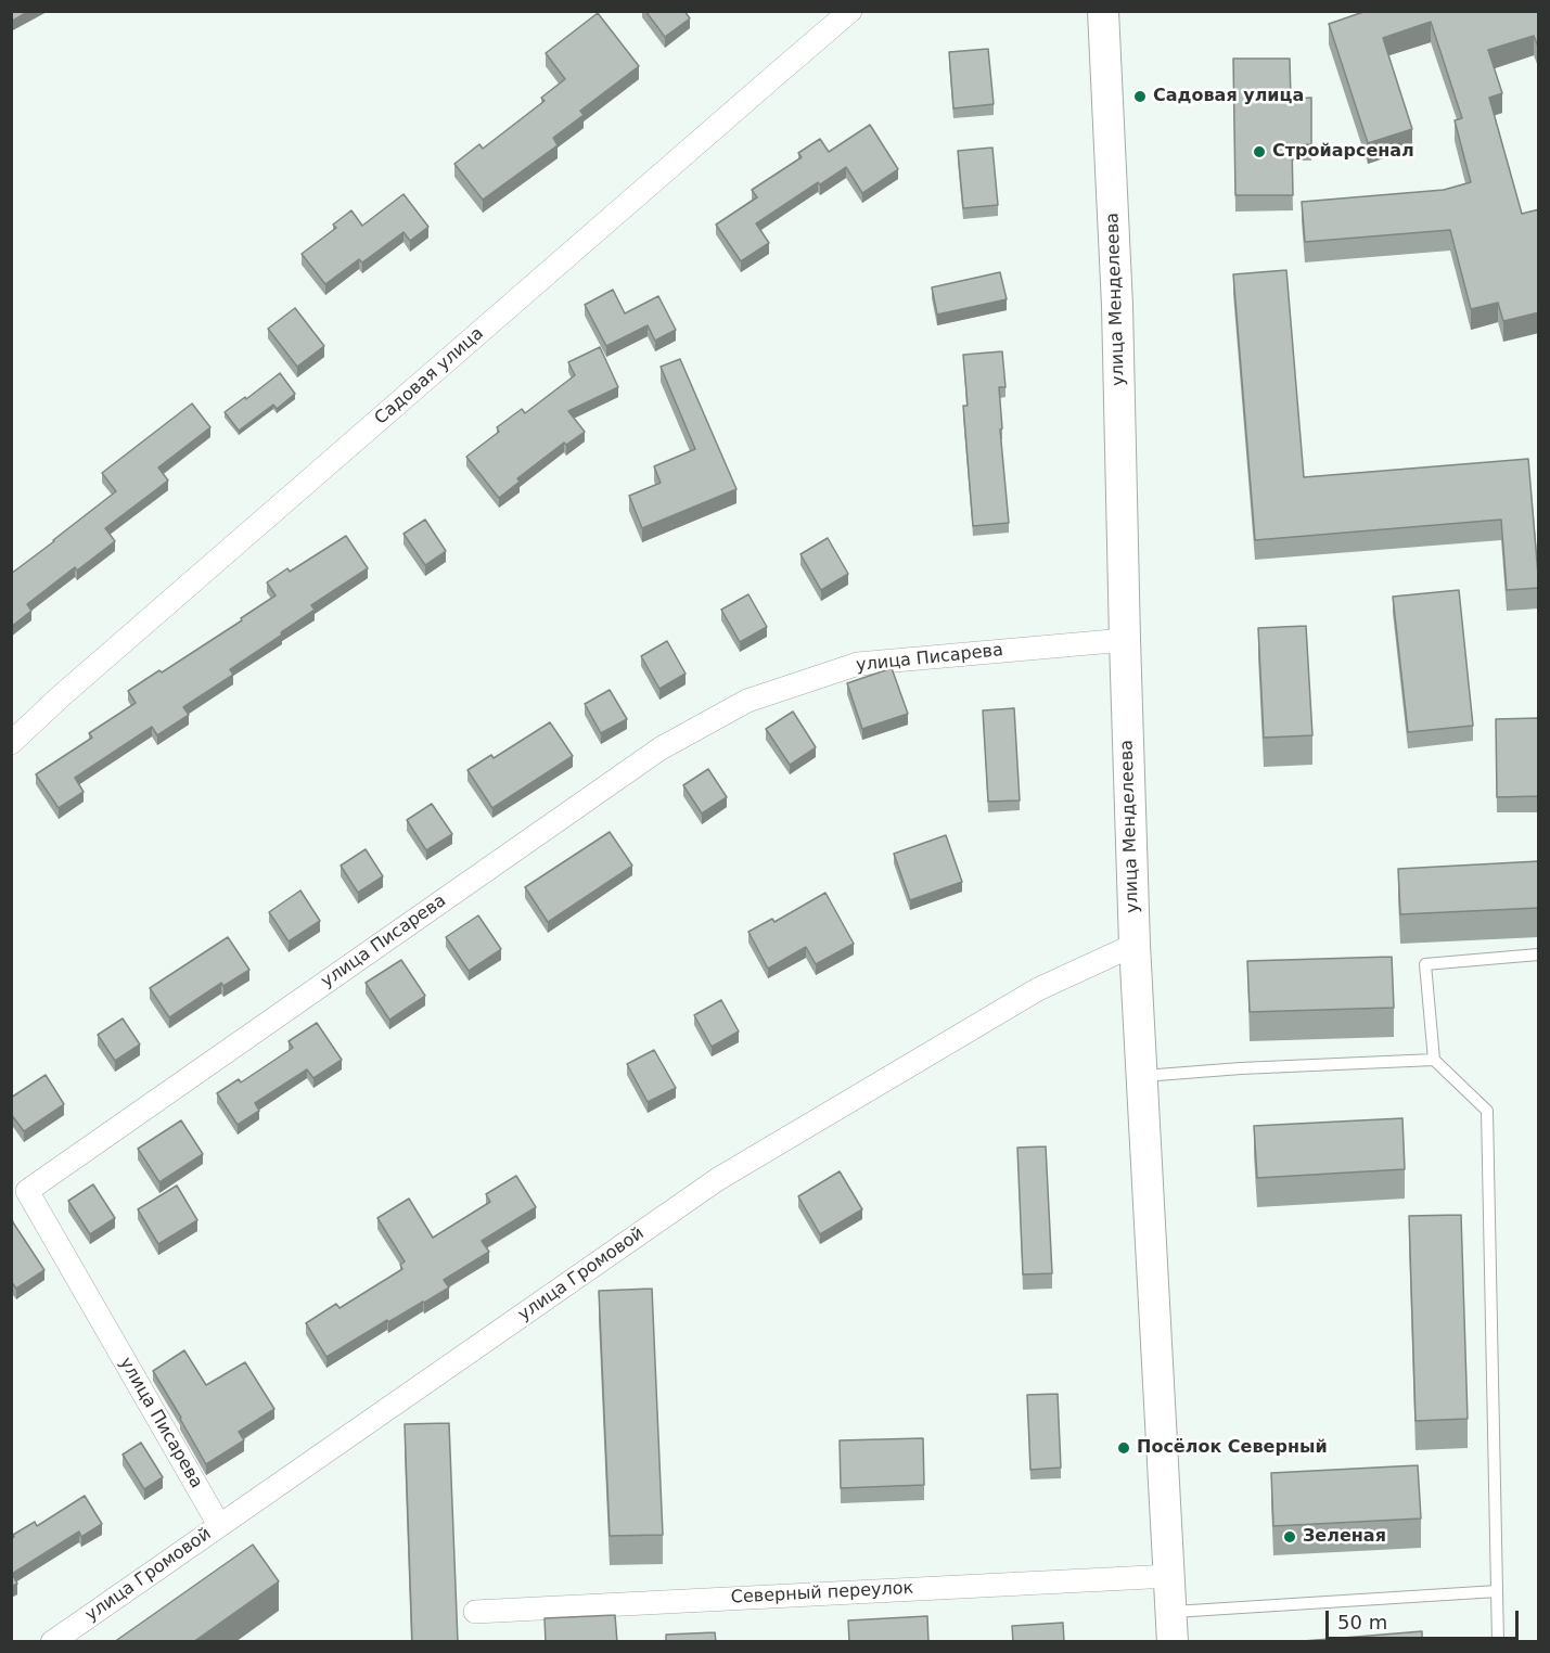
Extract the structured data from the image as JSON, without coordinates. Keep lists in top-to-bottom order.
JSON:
{
  "streets": {
    "main road": ["улица Менделеева"],
    "street": [
      "Садовая улица",
      "улица Писарева",
      "улица Громовой",
      "Северный переулок"
    ]
  },
  "crossings": [
    ["улица Менделеева", "улица Писарева"],
    ["улица Менделеева", "улица Громовой"],
    ["улица Менделеева", "Северный переулок"],
    ["улица Писарева", "улица Громовой"]
  ],
  "places": [
    "Садовая улица",
    "Стройарсенал",
    "Посёлок Северный",
    "Зеленая"
  ],
  "scale_bar": "50 m"
}
